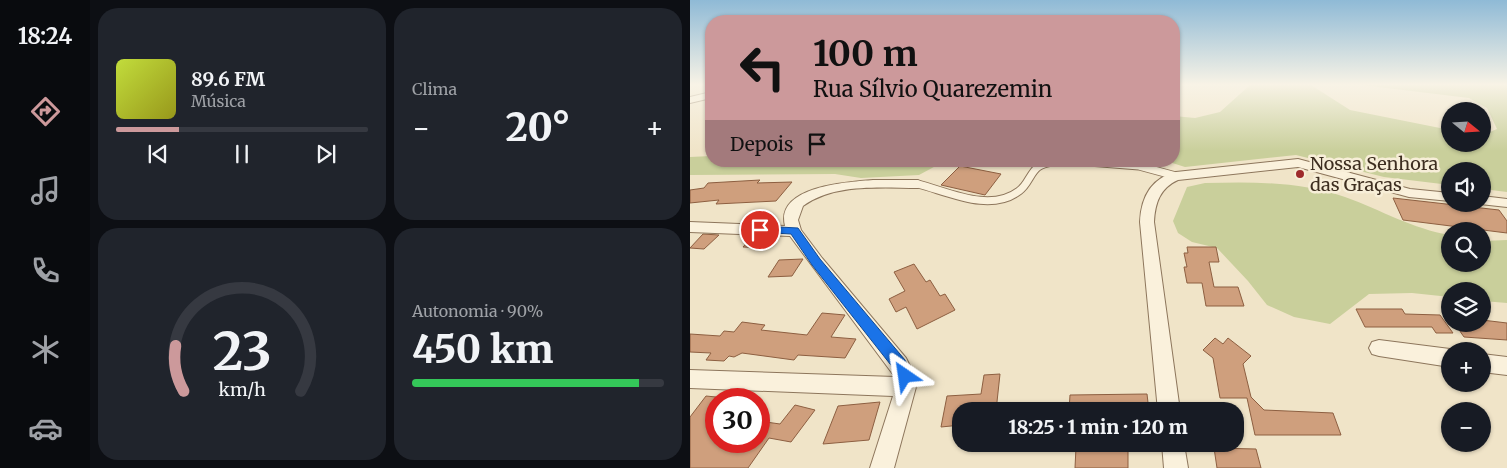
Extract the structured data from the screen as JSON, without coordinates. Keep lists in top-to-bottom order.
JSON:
{
  "places": ["Nossa Senhora das Graças"],
  "north": "right",
  "page": {
    "tabs": "18:24",
    "tile": [
      "Clima",
      ["Autonomia · 90%", "450 km"]
    ],
    "turn": ["100 m", "Rua Sílvio Quarezemin"],
    "song": ["89.6 FM", "Música"],
    "map_buttons": ["+", "−"],
    "heat": ["−", "20°", "+"],
    "then": "Depois",
    "limit": "30",
    "trip": "18:25 · 1 min · 120 m",
    "gauge": ["23", "km/h"]
  }
}
